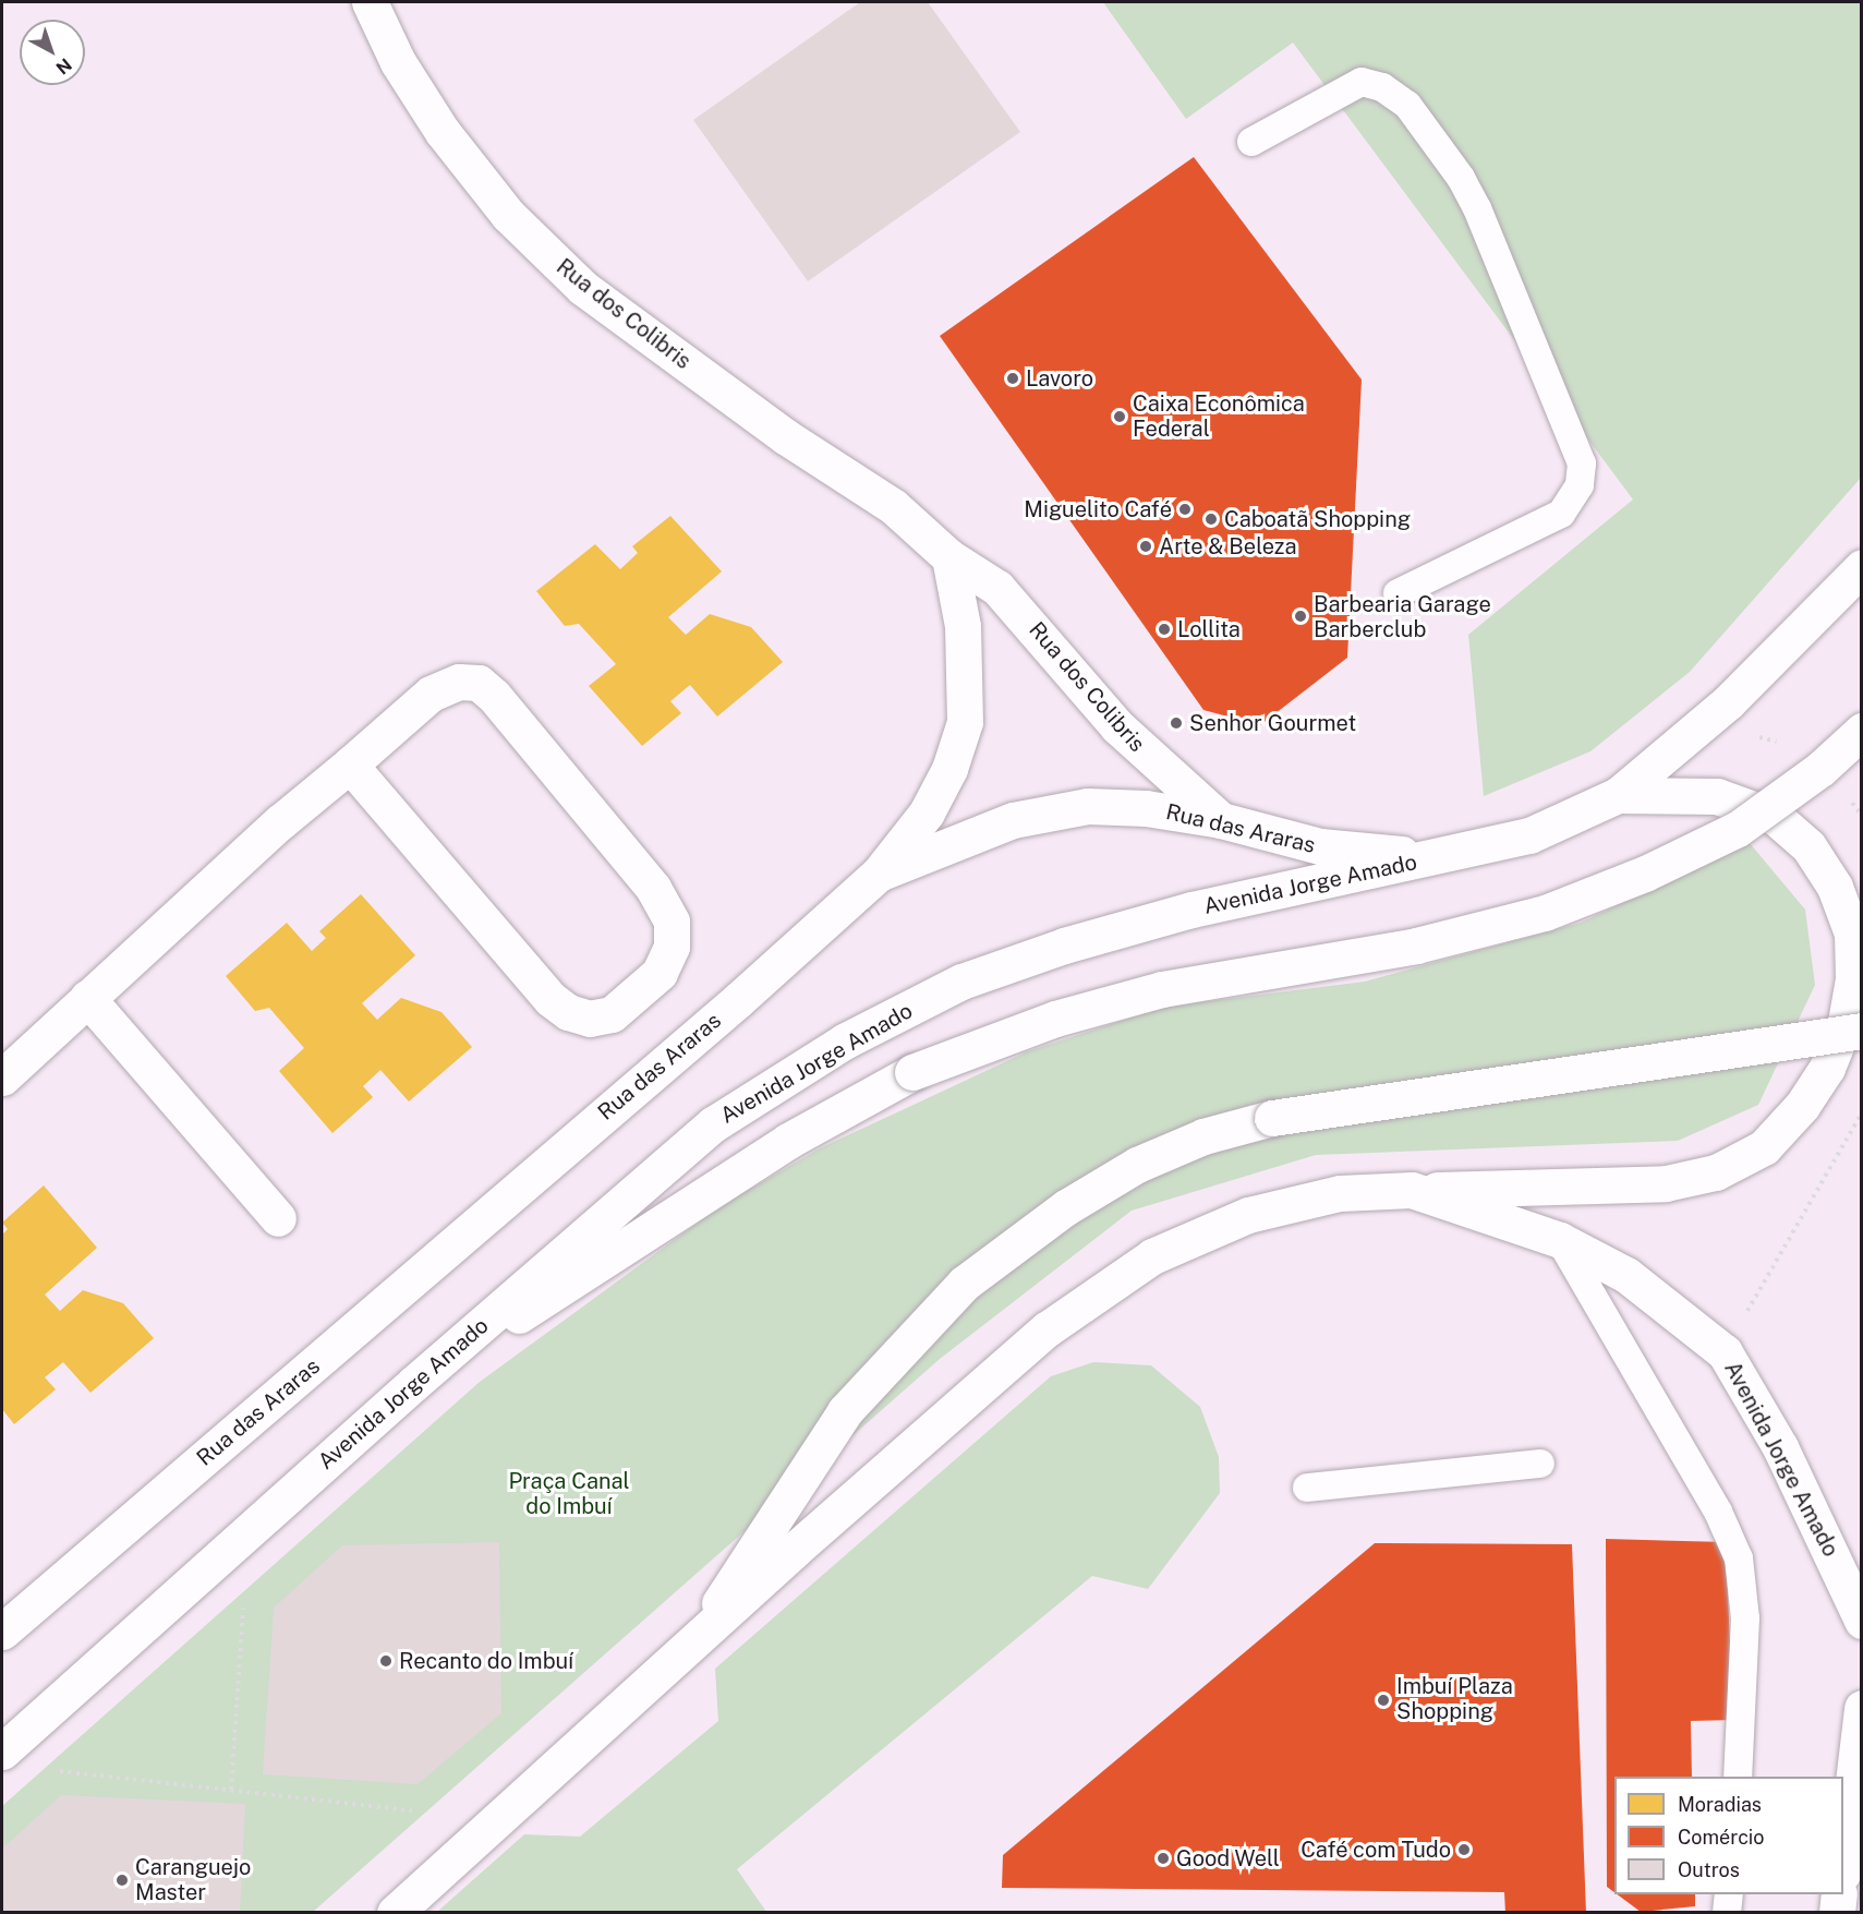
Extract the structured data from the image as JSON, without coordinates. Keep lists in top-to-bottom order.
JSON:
{
  "streets": {
    "main road": ["Rua dos Colibris", "Rua das Araras", "Avenida Jorge Amado"]
  },
  "crossings": [
    ["Rua dos Colibris", "Rua das Araras"],
    ["Rua das Araras", "Avenida Jorge Amado"]
  ],
  "parks": ["Praça Canal do Imbuí"],
  "places": [
    "Lavoro",
    "Caixa Econômica Federal",
    "Miguelito Café",
    "Caboatã Shopping",
    "Arte & Beleza",
    "Barbearia Garage Barberclub",
    "Lollita",
    "Senhor Gourmet",
    "Recanto do Imbuí",
    "Imbuí Plaza Shopping",
    "Café com Tudo",
    "Good Well",
    "Caranguejo Master"
  ],
  "legend": ["Moradias", "Comércio", "Outros"],
  "north": "bottom right"
}
